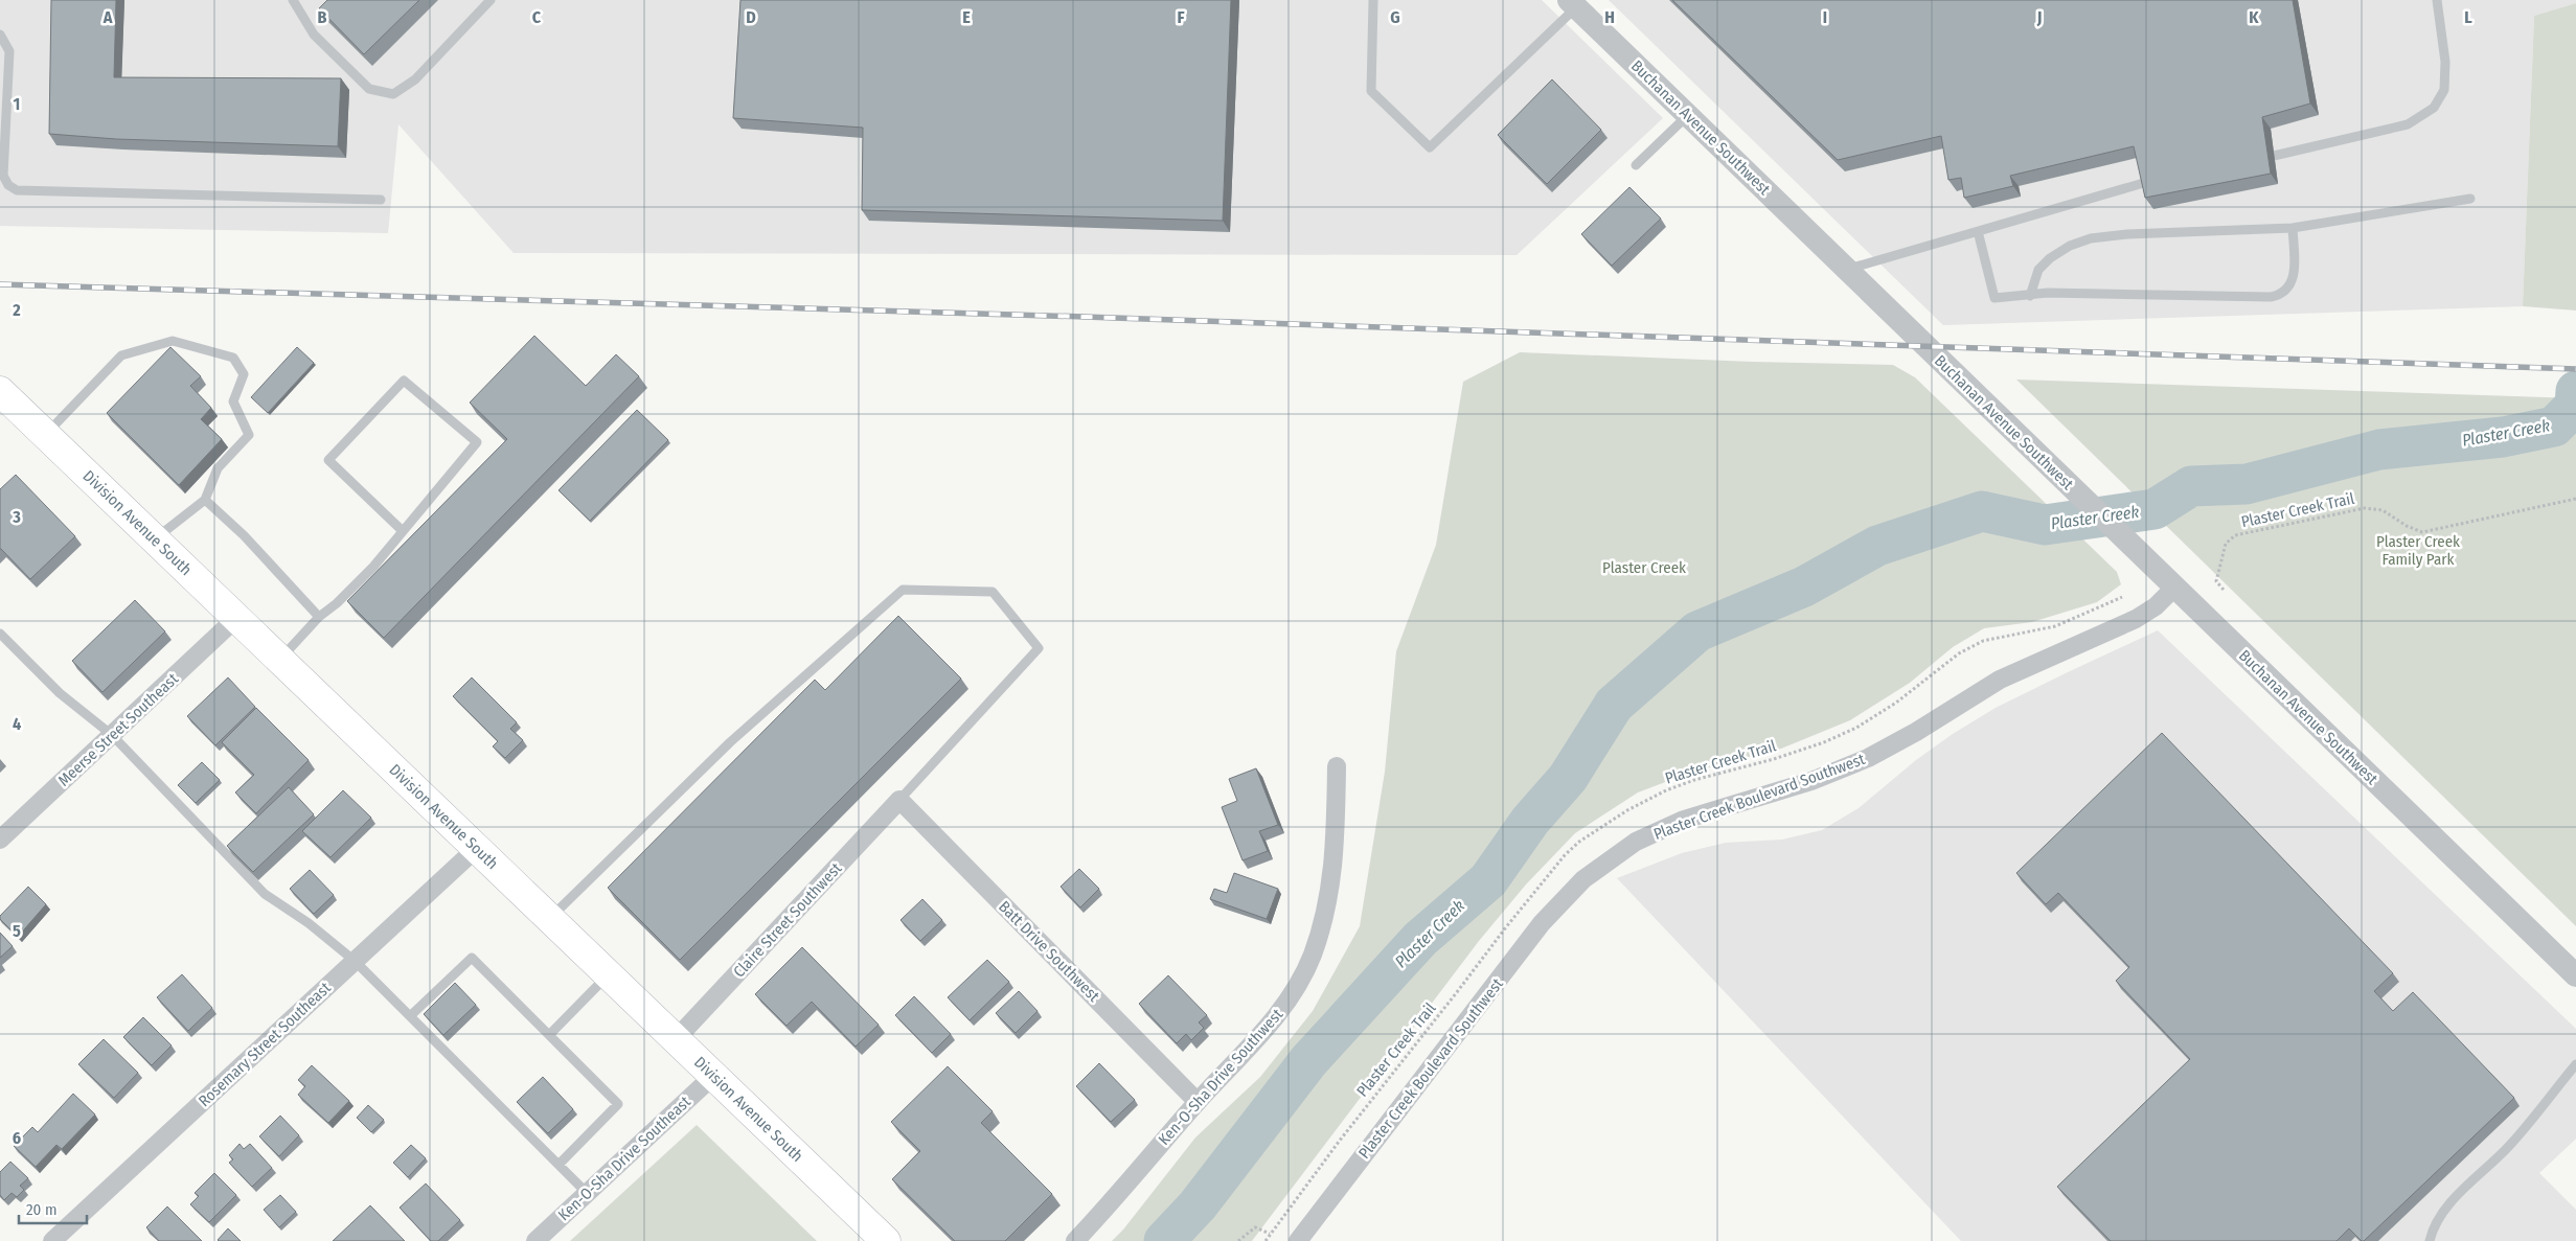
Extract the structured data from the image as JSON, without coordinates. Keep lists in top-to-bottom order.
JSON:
{
  "streets": {
    "main road": ["Division Avenue South"],
    "street": [
      "Buchanan Avenue Southwest",
      "Meerse Street Southeast",
      "Plaster Creek Boulevard Southwest",
      "Claire Street Southwest",
      "Batt Drive Southwest",
      "Rosemary Street Southeast",
      "Ken-O-Sha Drive Southwest",
      "Ken-O-Sha Drive Southeast"
    ],
    "path": ["Plaster Creek Trail"]
  },
  "crossings": [
    ["Buchanan Avenue Southwest", "Plaster Creek Boulevard Southwest"],
    ["Division Avenue South", "Meerse Street Southeast"],
    ["Division Avenue South", "Claire Street Southwest"],
    ["Division Avenue South", "Rosemary Street Southeast"],
    ["Division Avenue South", "Ken-O-Sha Drive Southeast"],
    ["Claire Street Southwest", "Batt Drive Southwest"],
    ["Batt Drive Southwest", "Ken-O-Sha Drive Southwest"]
  ],
  "water": ["Plaster Creek"],
  "parks": ["Plaster Creek Family Park", "Plaster Creek"],
  "scale_bar": "20 m",
  "grid": {
    "columns": [
      "A",
      "B",
      "C",
      "D",
      "E",
      "F",
      "G",
      "H",
      "I",
      "J",
      "K",
      "L"
    ],
    "rows": [
      "1",
      "2",
      "3",
      "4",
      "5",
      "6"
    ]
  }
}
